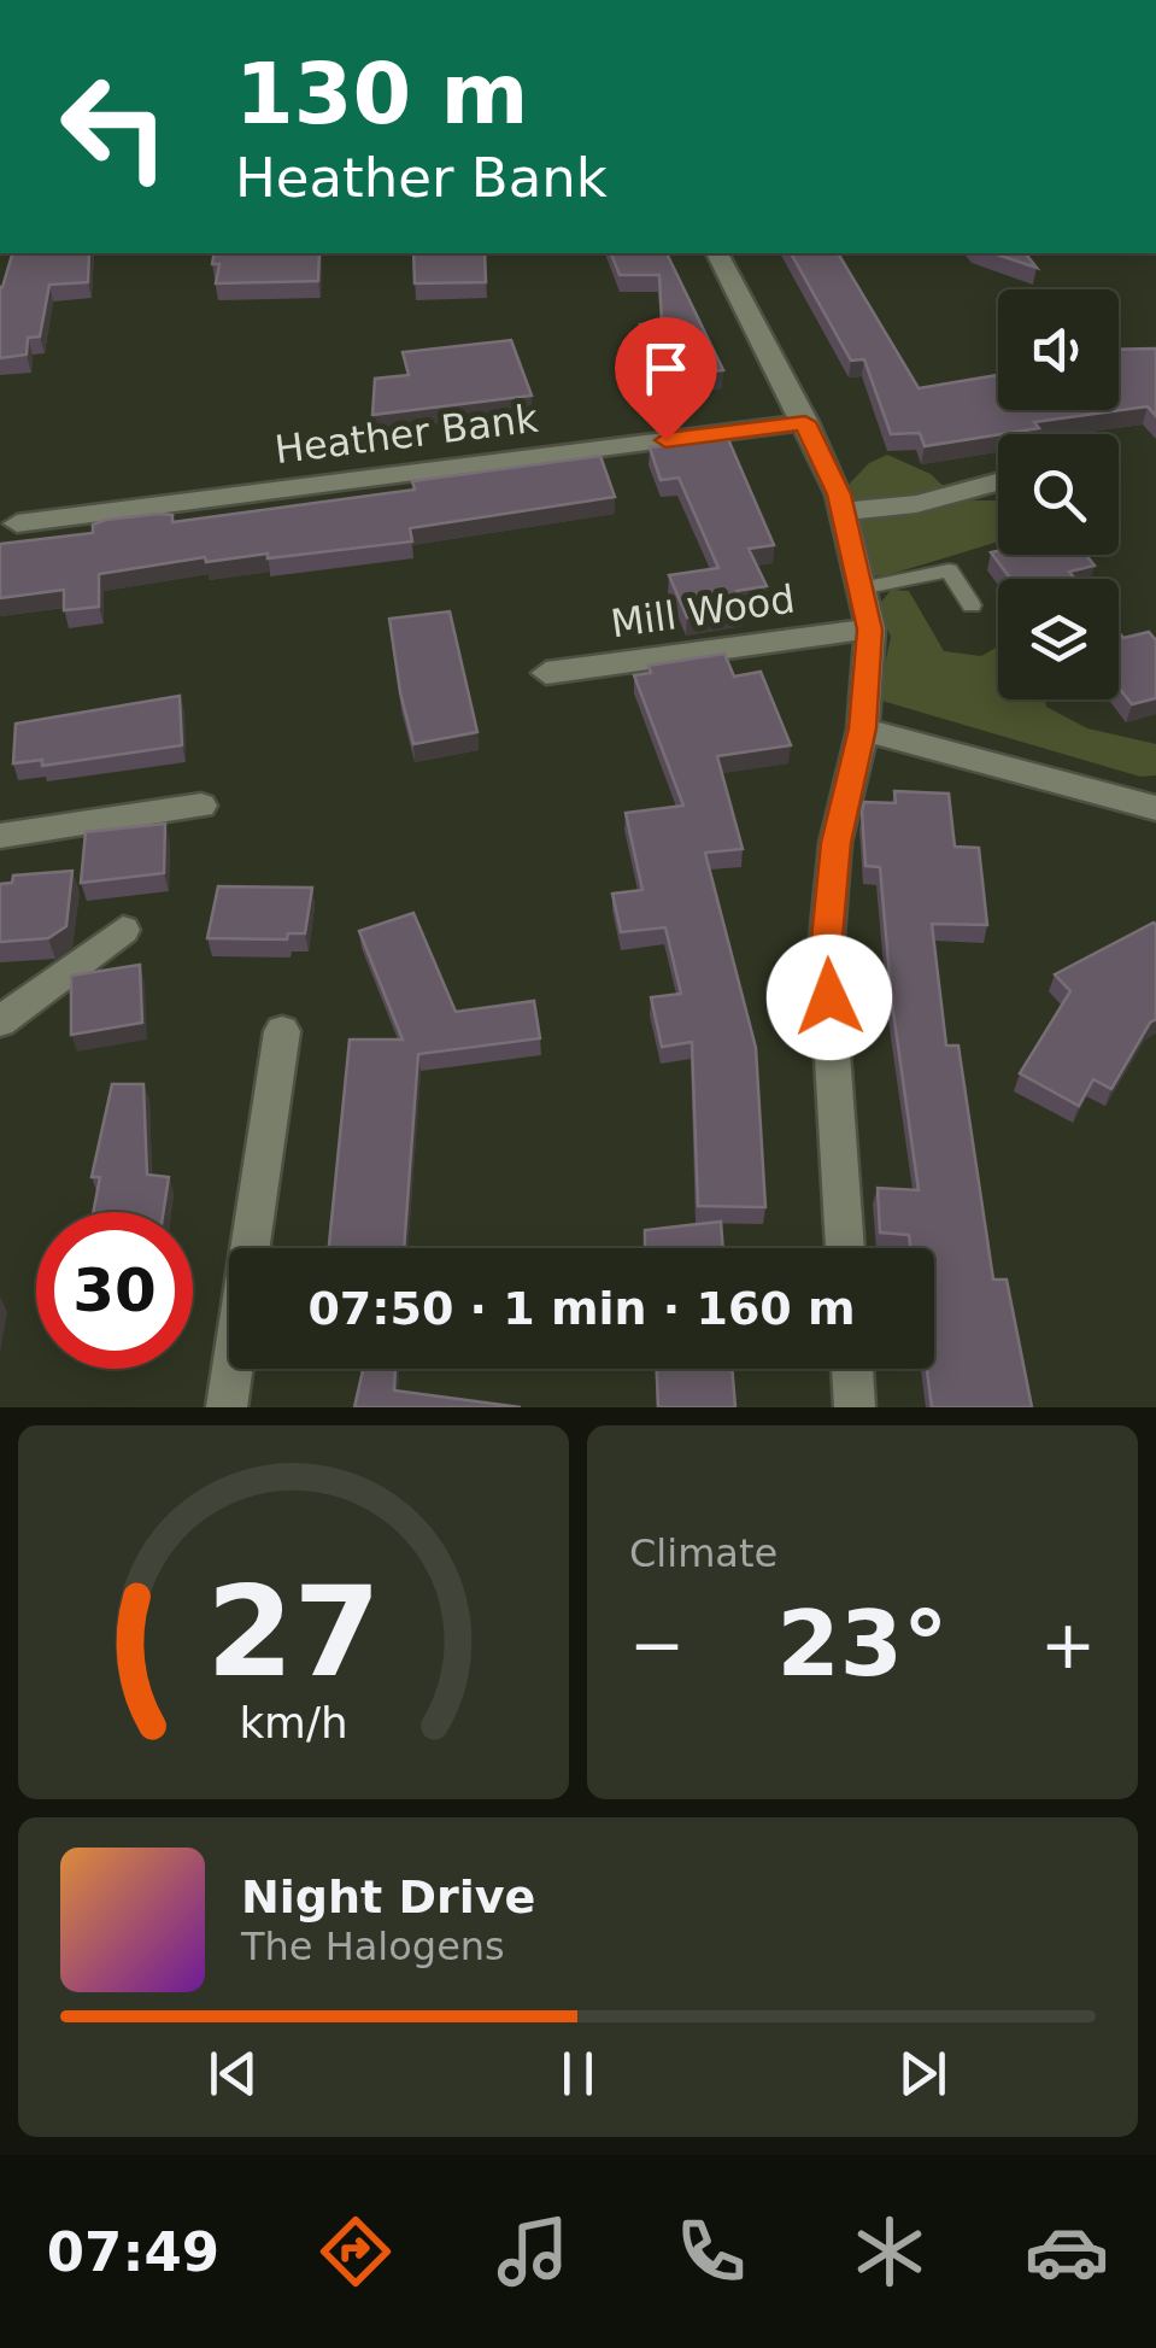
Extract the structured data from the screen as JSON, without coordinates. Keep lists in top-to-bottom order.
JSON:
{
  "streets": {
    "street": ["Heather Bank", "Mill Wood"]
  },
  "page": {
    "turn": ["130 m", "Heather Bank"],
    "limit": "30",
    "trip": "07:50 · 1 min · 160 m",
    "tile": "Climate",
    "heat": ["−", "23°", "+"],
    "song": ["Night Drive", "The Halogens"],
    "tabs": "07:49",
    "gauge": ["27", "km/h"]
  }
}
